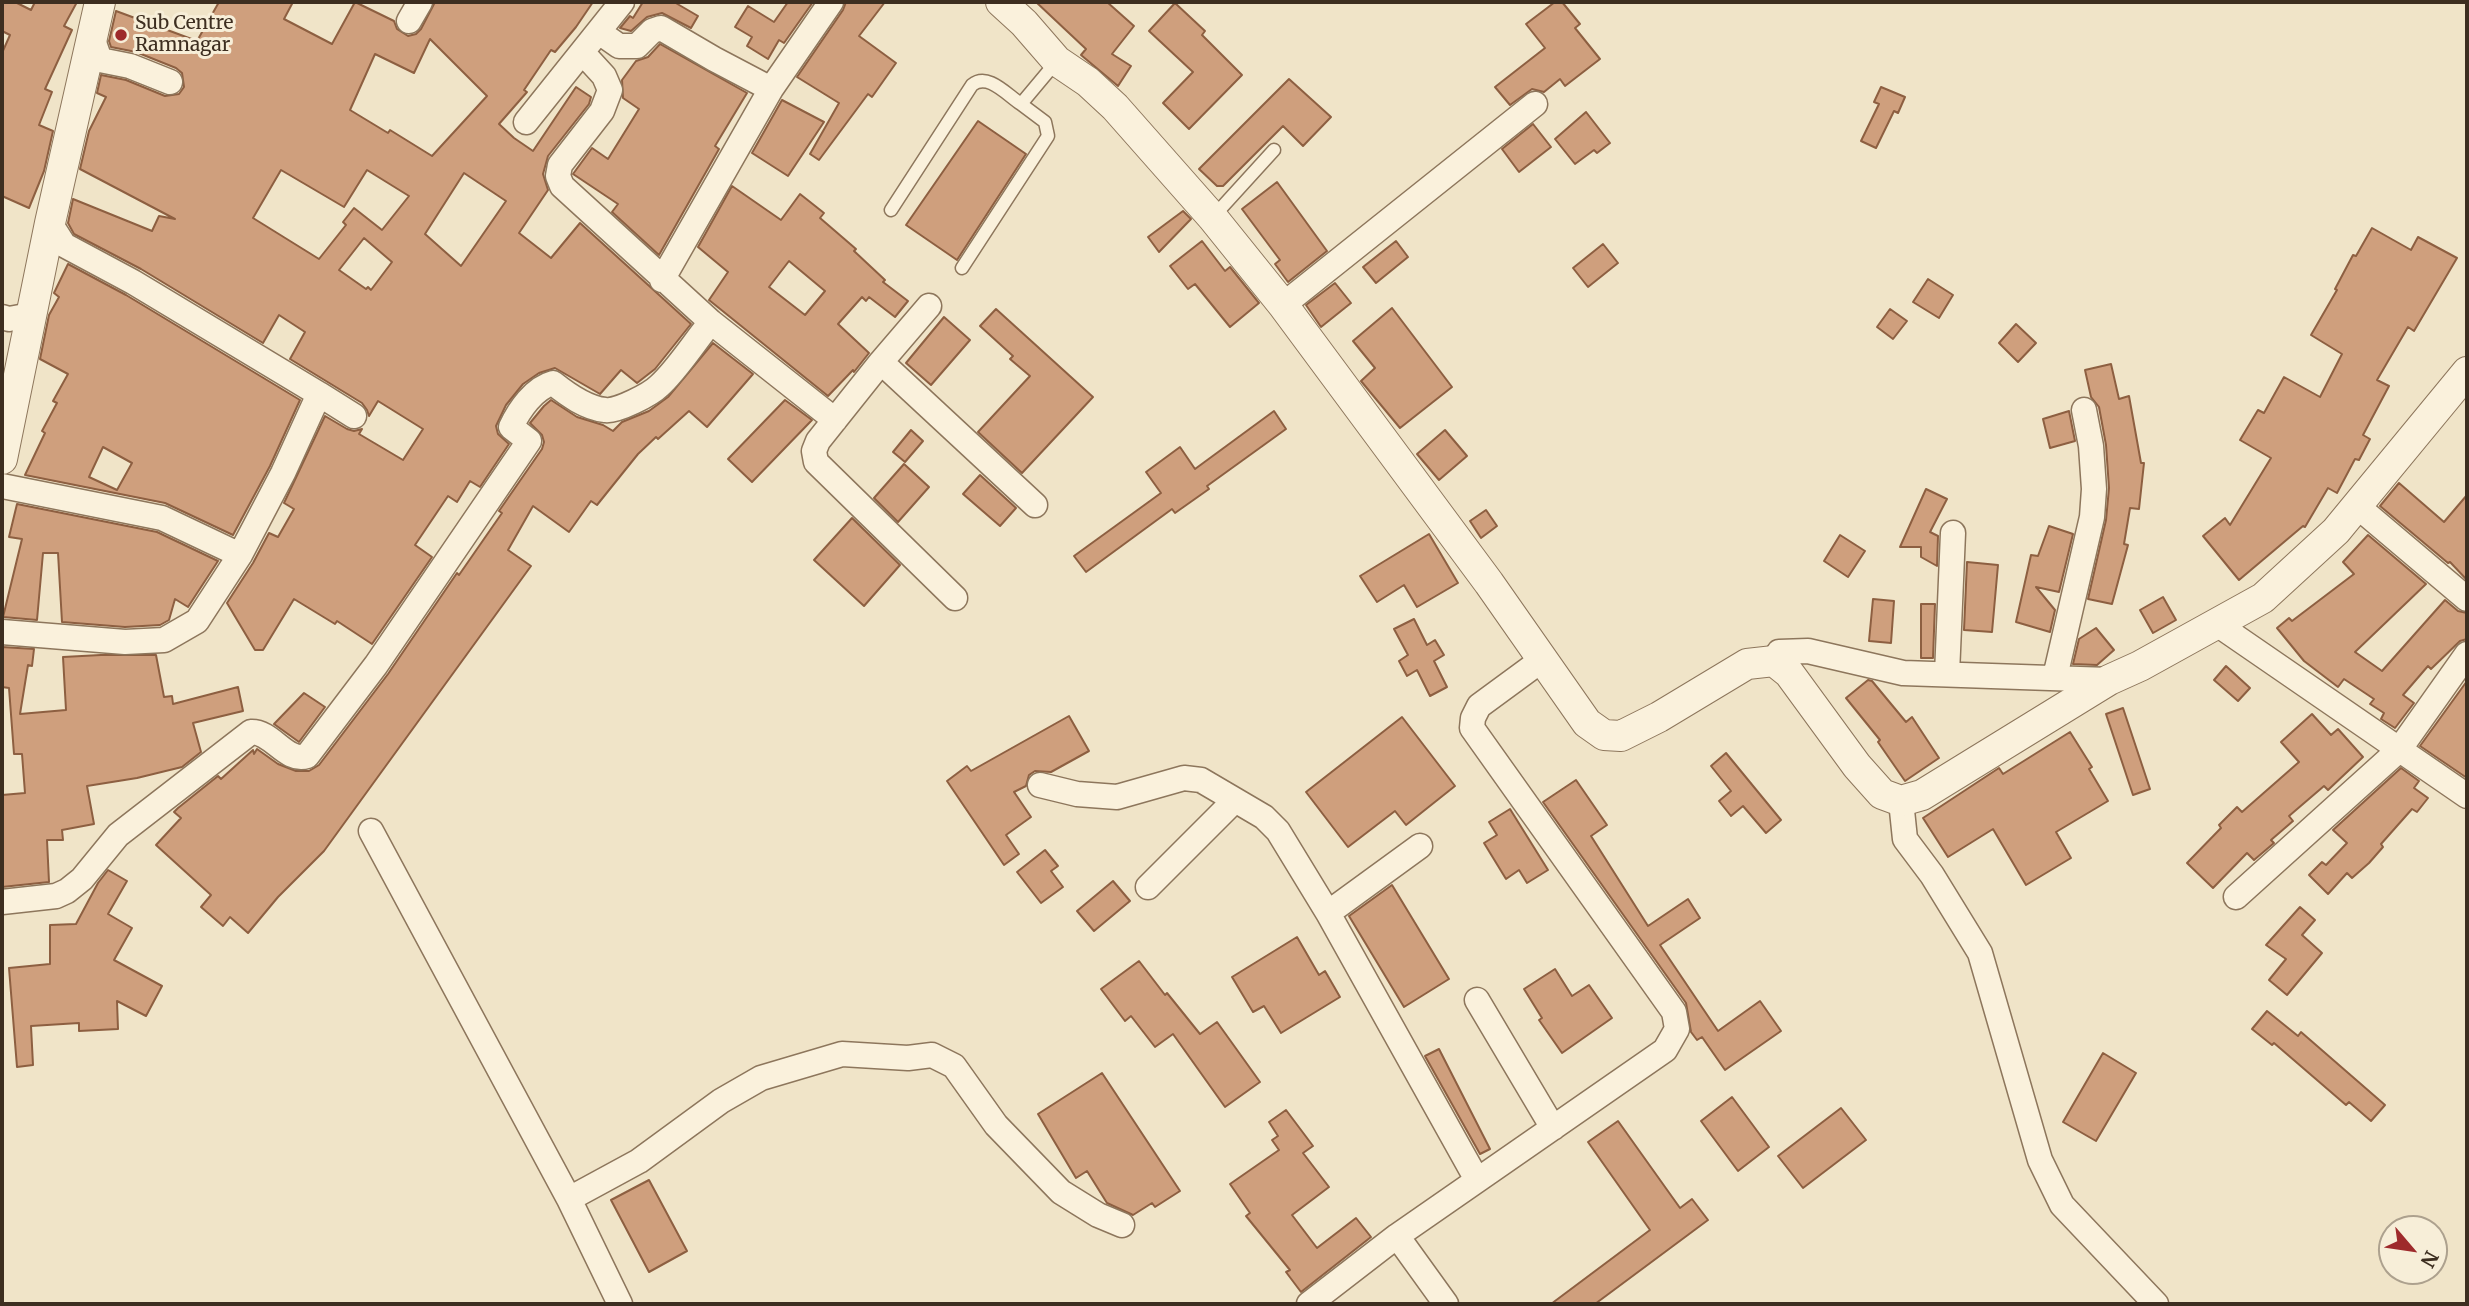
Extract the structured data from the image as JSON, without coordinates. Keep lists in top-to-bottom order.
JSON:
{
  "places": ["Sub Centre Ramnagar"],
  "north": "bottom right"
}
